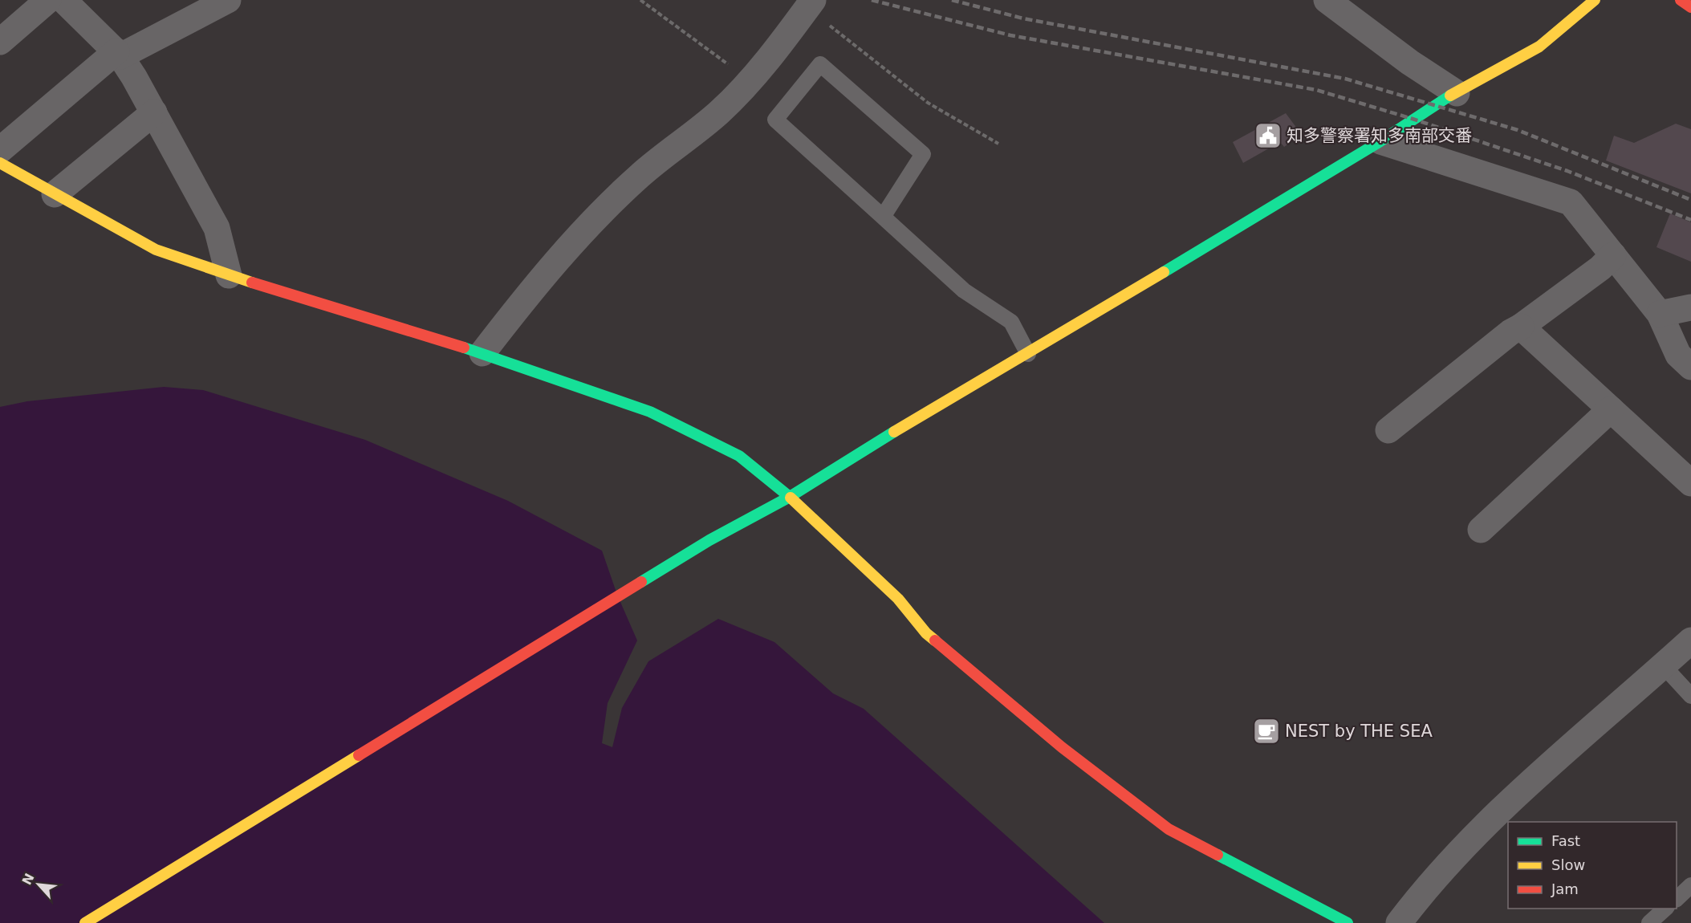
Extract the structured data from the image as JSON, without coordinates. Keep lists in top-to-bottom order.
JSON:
{
  "places": {
    "public building": ["知多警察署知多南部交番"],
    "cafe": ["NEST by THE SEA"]
  },
  "legend": ["Fast", "Slow", "Jam"],
  "north": "top left"
}
